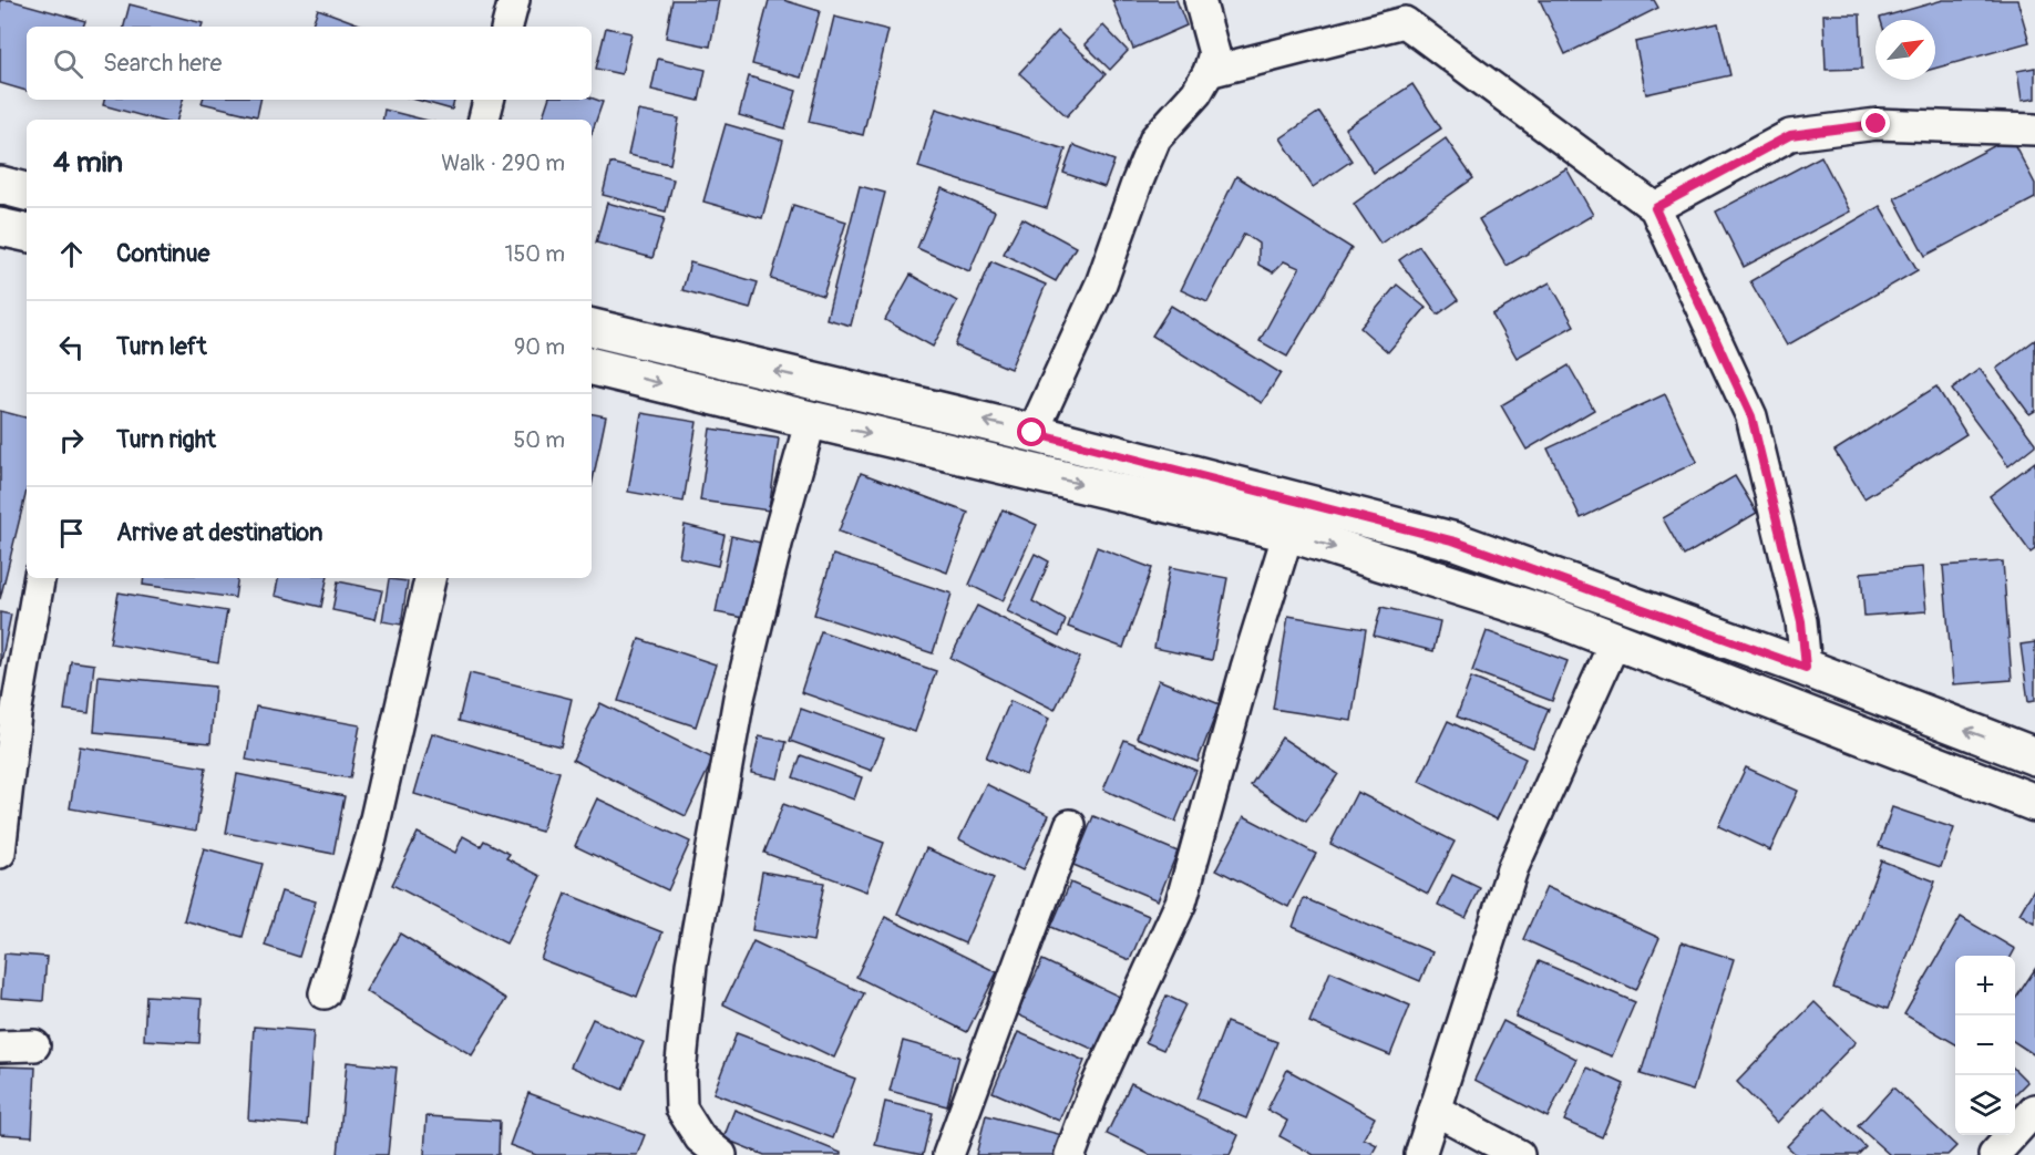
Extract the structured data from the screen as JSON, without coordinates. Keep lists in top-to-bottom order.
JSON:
{
  "north": "top right",
  "page": {
    "search": "Search here",
    "heading": ["4 min", "Walk · 290 m"],
    "list": [
      ["Continue", "150 m"],
      ["Turn left", "90 m"],
      ["Turn right", "50 m"],
      "Arrive at destination"
    ],
    "map_buttons": ["+", "−"]
  }
}
